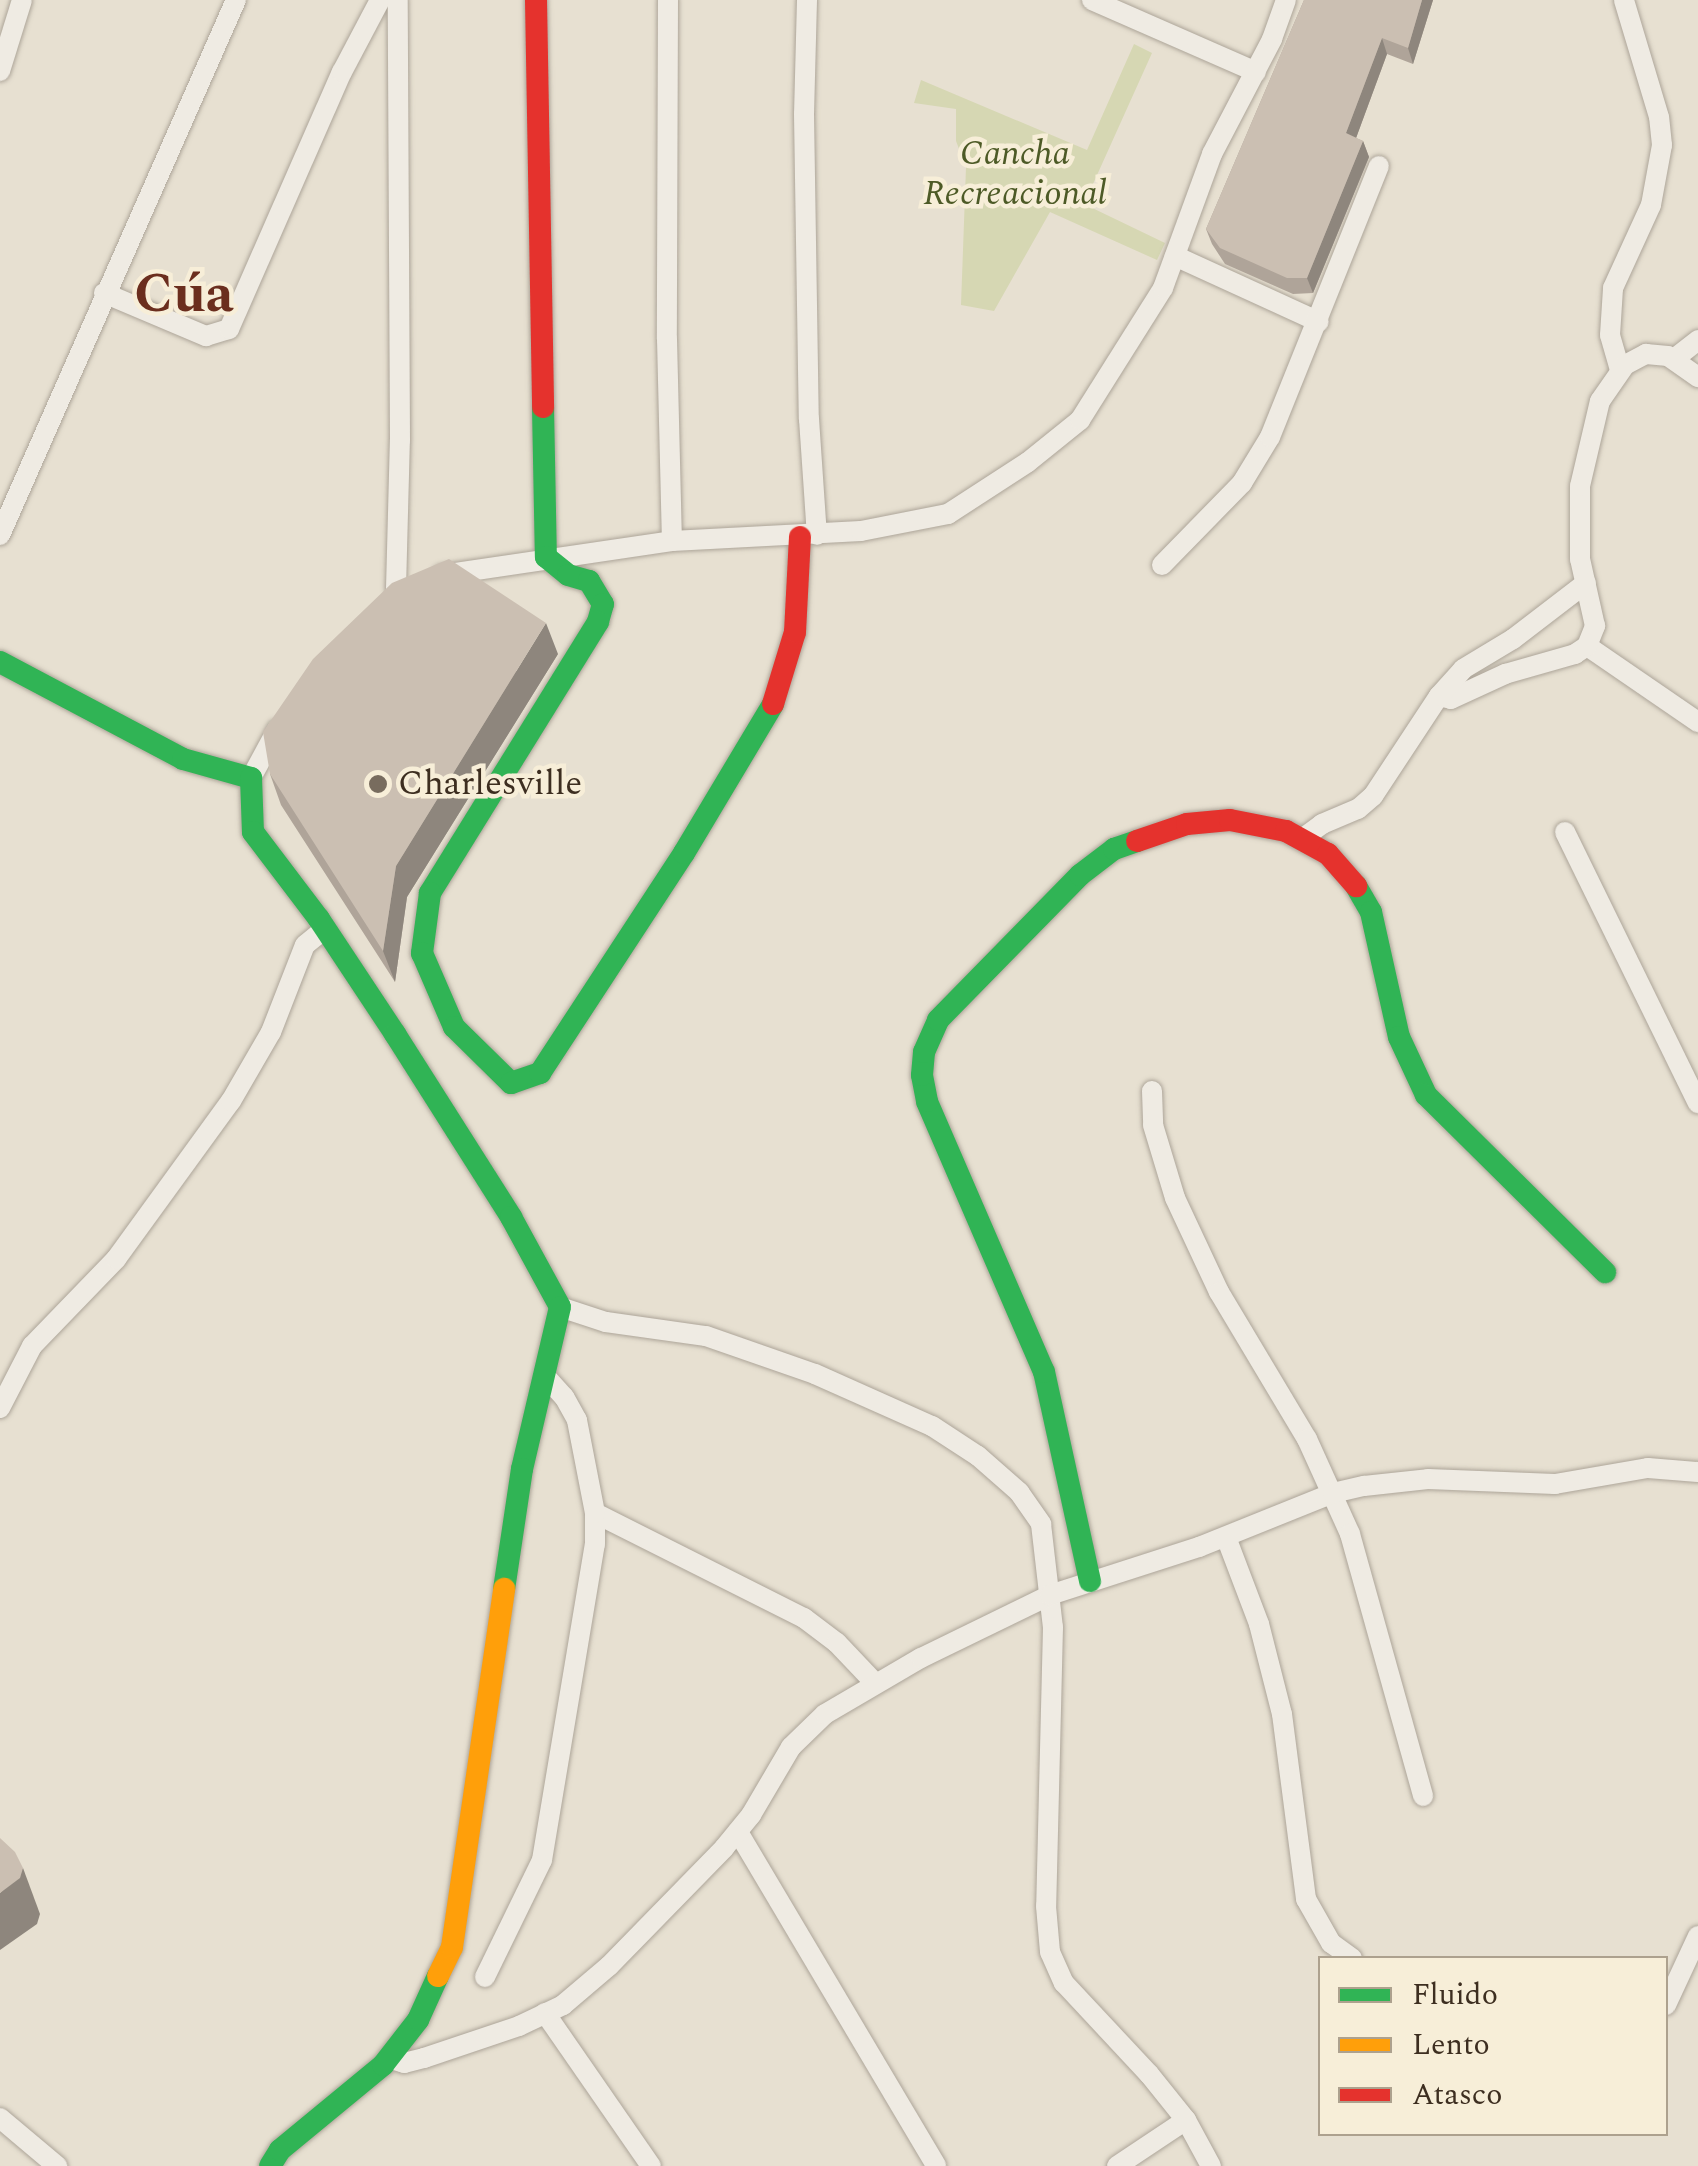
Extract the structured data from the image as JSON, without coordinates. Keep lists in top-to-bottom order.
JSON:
{
  "districts": ["Cúa"],
  "parks": ["Cancha Recreacional"],
  "places": ["Charlesville"],
  "legend": ["Fluido", "Lento", "Atasco"]
}
